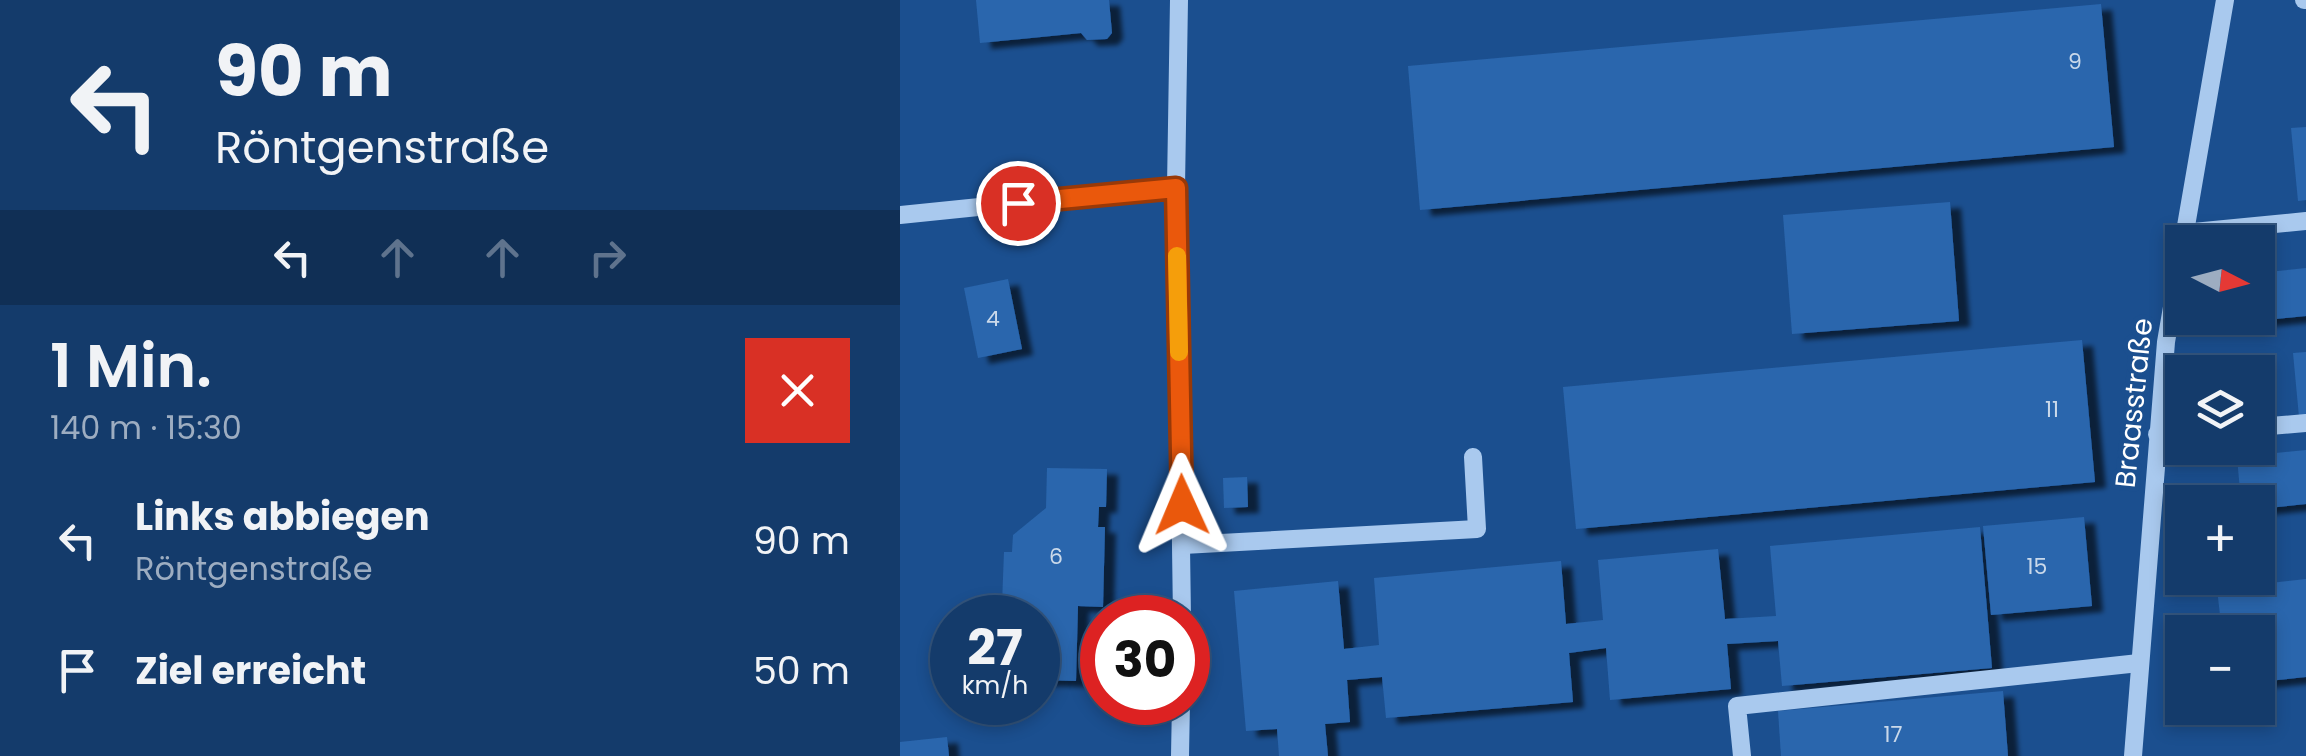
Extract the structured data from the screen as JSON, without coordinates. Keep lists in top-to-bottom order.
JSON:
{
  "streets": {
    "street": ["Braasstraße"]
  },
  "house_numbers": [
    "9",
    "4",
    "11",
    "6",
    "15",
    "17"
  ],
  "north": "right",
  "page": {
    "turn": ["90 m", "Röntgenstraße"],
    "map_buttons": ["+", "−"],
    "heading": ["1 Min.", "140 m · 15:30"],
    "list": [
      {
        "name": "Links abbiegen",
        "note": "Röntgenstraße",
        "value": "90 m"
      },
      {
        "name": "Ziel erreicht",
        "value": "50 m"
      }
    ],
    "speed": "27 km/h",
    "limit": "30"
  }
}
